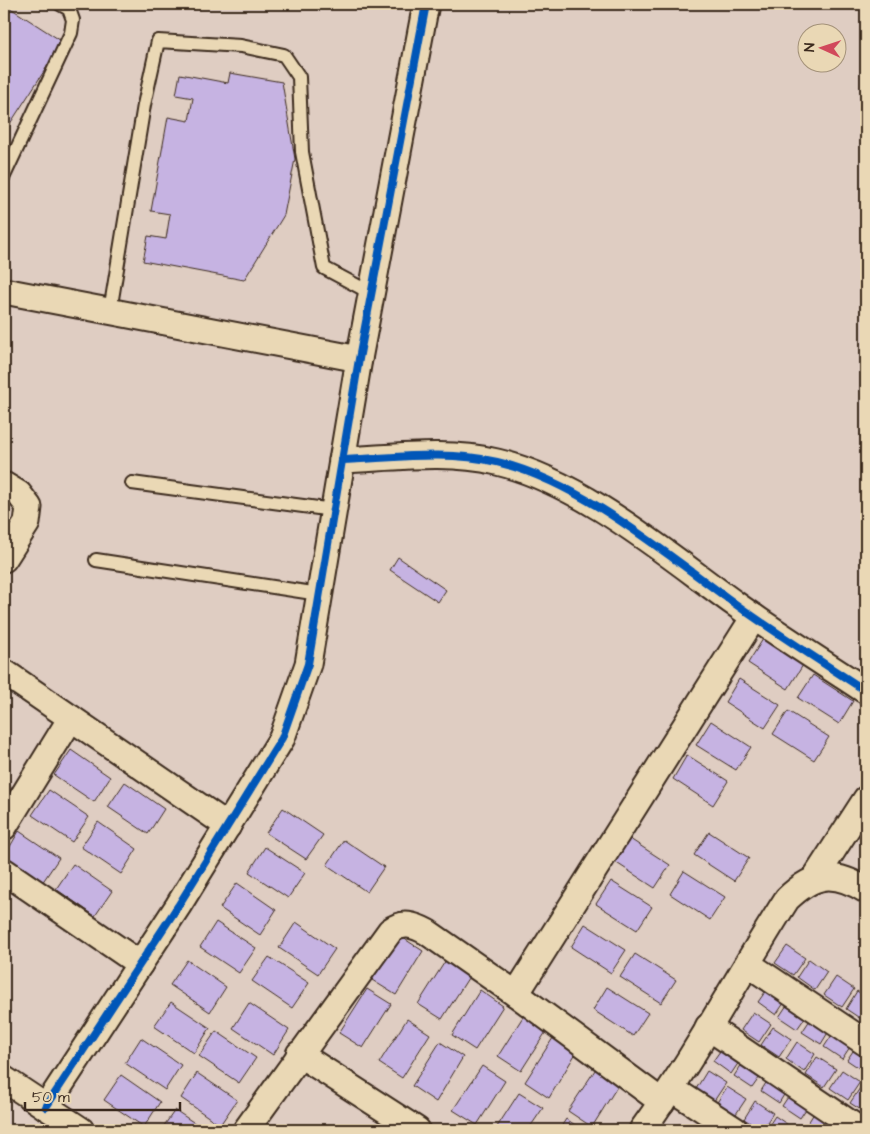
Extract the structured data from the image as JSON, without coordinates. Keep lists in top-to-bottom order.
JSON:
{
  "scale_bar": "50 m",
  "north": "left"
}
